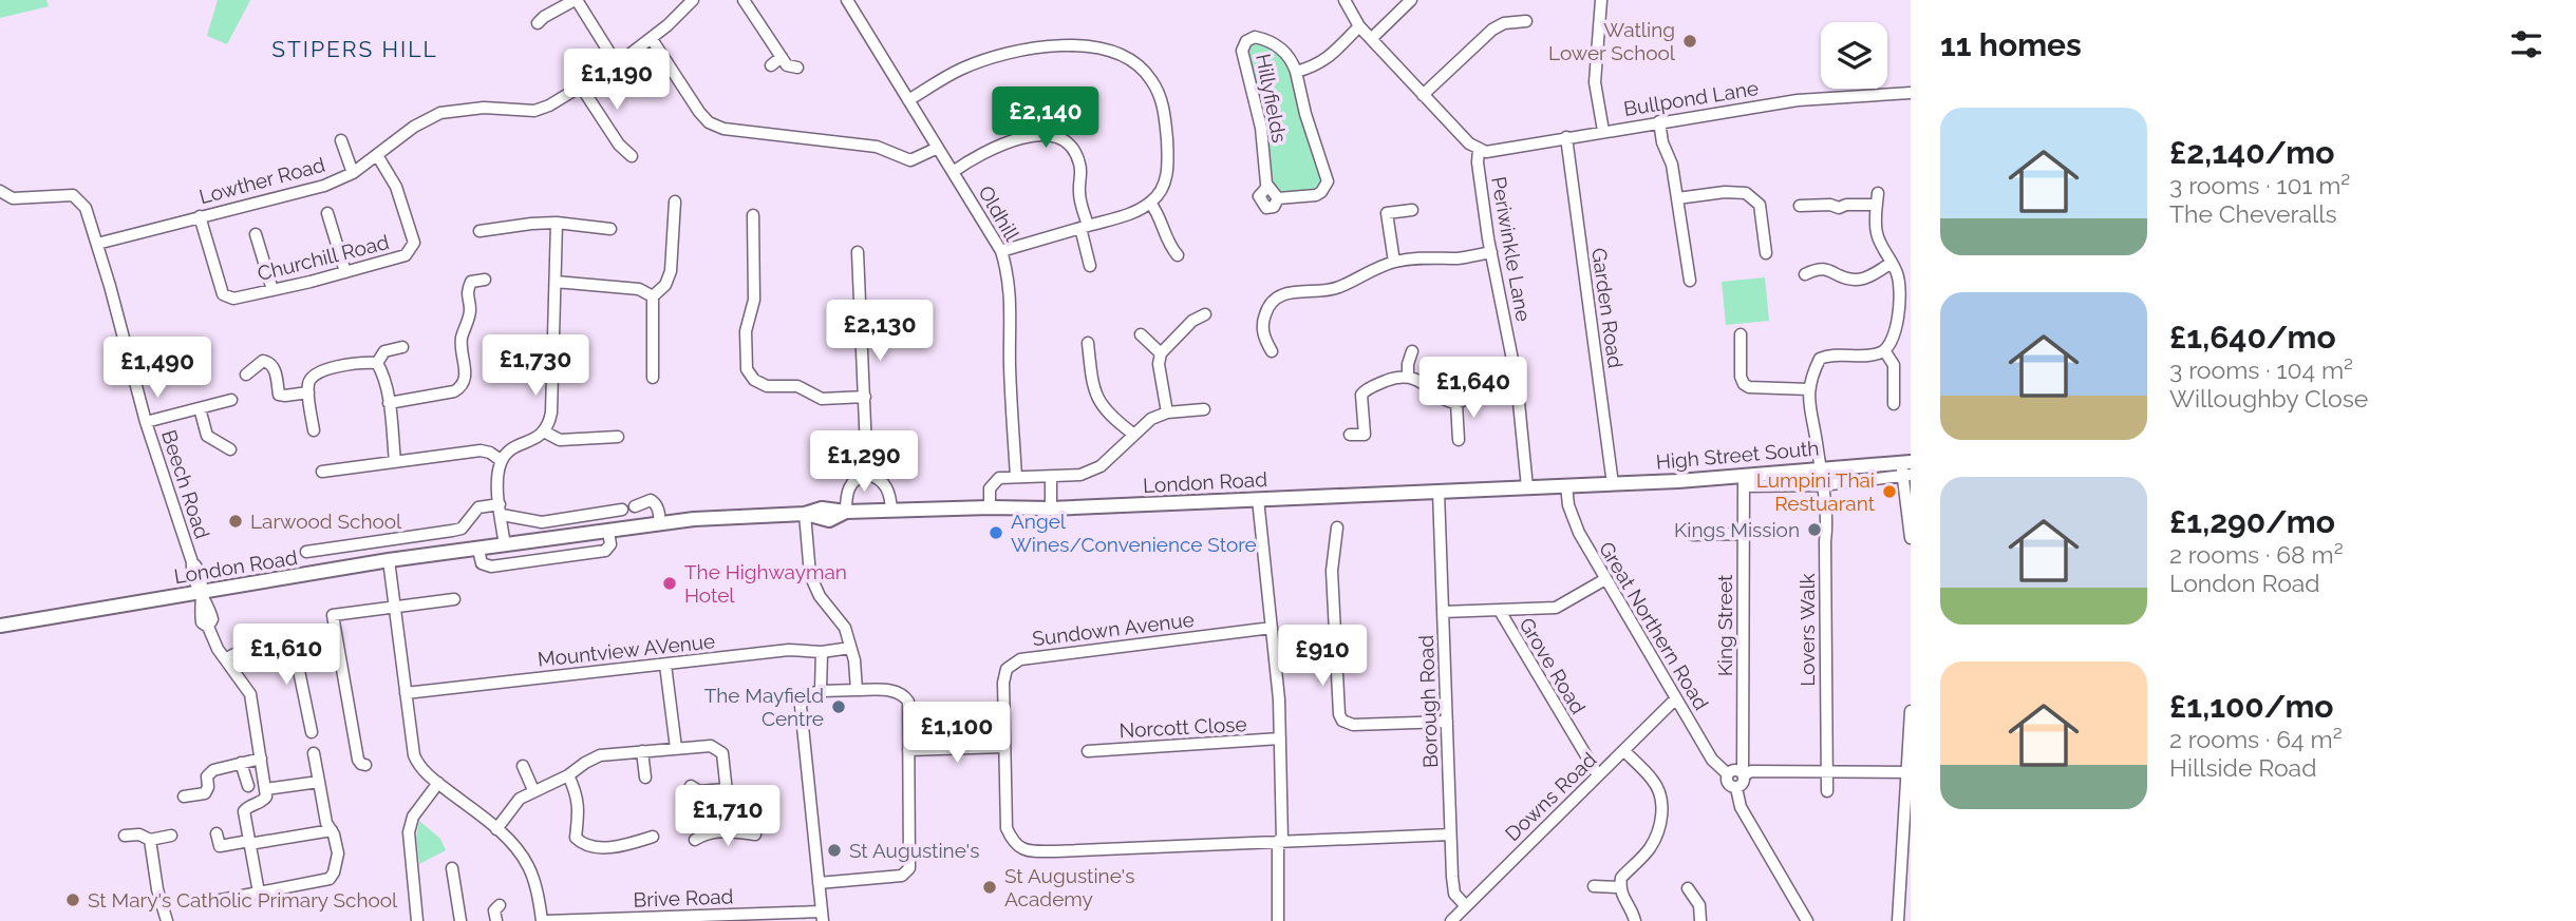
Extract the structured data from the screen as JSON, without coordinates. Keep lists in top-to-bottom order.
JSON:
{
  "streets": {
    "main road": ["High Street South", "London Road"],
    "street": [
      "Hillyfields",
      "Bullpond Lane",
      "Lowther Road",
      "Oldhill",
      "Periwinkle Lane",
      "Churchill Road",
      "Garden Road",
      "Beech Road",
      "Great Northern Road",
      "King Street",
      "Sundown Avenue",
      "Lovers Walk",
      "Mountview AVenue",
      "Grove Road",
      "Borough Road",
      "Norcott Close",
      "Downs Road",
      "Brive Road"
    ]
  },
  "crossings": [
    ["Bullpond Lane", "Periwinkle Lane"],
    ["Bullpond Lane", "Garden Road"],
    ["Lowther Road", "Churchill Road"],
    ["Lowther Road", "Beech Road"],
    ["Periwinkle Lane", "London Road"],
    ["Garden Road", "High Street South"],
    ["High Street South", "London Road"],
    ["High Street South", "Great Northern Road"],
    ["High Street South", "King Street"],
    ["High Street South", "Lovers Walk"],
    ["London Road", "Beech Road"],
    ["London Road", "Great Northern Road"],
    ["London Road", "Borough Road"],
    ["Great Northern Road", "King Street"],
    ["Great Northern Road", "Downs Road"],
    ["Grove Road", "Downs Road"],
    ["Borough Road", "Downs Road"]
  ],
  "districts": ["STIPERS HILL"],
  "places": [
    "Watling Lower School",
    "Lumpini Thai Restuarant",
    "Larwood School",
    "Kings Mission",
    "Angel Wines/Convenience Store",
    "The Highwayman Hotel",
    "The Mayfield Centre",
    "St Augustine's",
    "St Augustine's Academy",
    "St Mary's Catholic Primary School"
  ],
  "page": {
    "heading": "11 homes",
    "price": [
      "£1,190",
      "£2,140",
      "£2,130",
      "£1,730",
      "£1,490",
      "£1,640",
      "£1,290",
      "£1,610",
      "£910",
      "£1,100",
      "£1,710"
    ],
    "list": [
      {
        "name": "£2,140/mo",
        "note": "3 rooms · 101 m² · The Cheveralls"
      },
      {
        "name": "£1,640/mo",
        "note": "3 rooms · 104 m² · Willoughby Close"
      },
      {
        "name": "£1,290/mo",
        "note": "2 rooms · 68 m² · London Road"
      },
      {
        "name": "£1,100/mo",
        "note": "2 rooms · 64 m² · Hillside Road"
      }
    ]
  }
}
